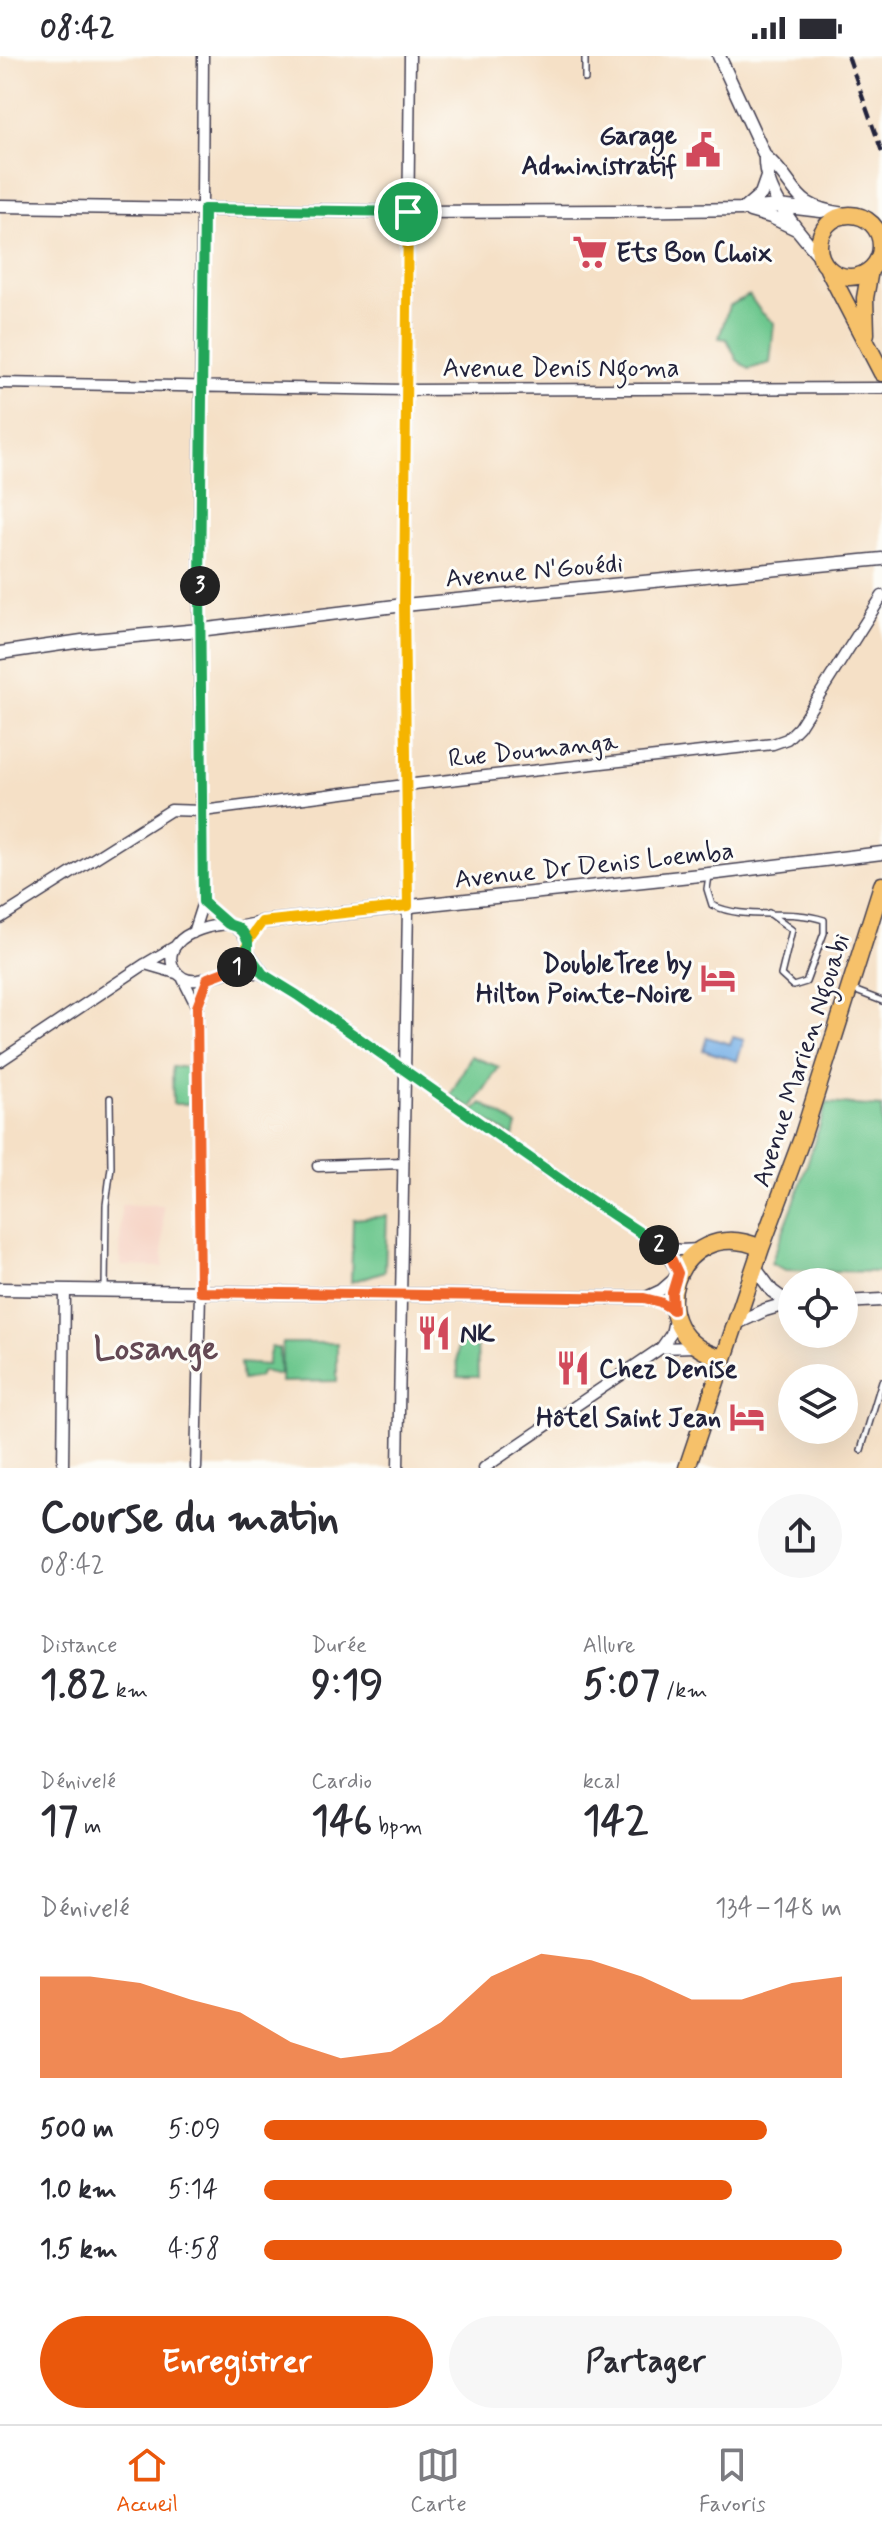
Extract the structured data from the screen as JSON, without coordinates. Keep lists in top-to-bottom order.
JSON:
{
  "streets": {
    "main road": ["Avenue Marien Ngouabi"],
    "street": [
      "Avenue Denis Ngoma",
      "Avenue N'Gouédi",
      "Rue Doumanga",
      "Avenue Dr Denis Loemba"
    ]
  },
  "districts": ["Losange"],
  "places": {
    "public building": ["Garage Administratif"],
    "supermarket": ["Ets Bon Choix"],
    "hotel": ["DoubleTree by Hilton Pointe-Noire", "Hôtel Saint Jean"],
    "restaurant": ["NK", "Chez Denise"]
  },
  "page": {
    "status": "08:42",
    "pins": ["3", "1", "2"],
    "heading": ["Course du matin", "08:42"],
    "stats": [
      ["Distance", "1.82 km"],
      ["Durée", "9:19"],
      ["Allure", "5:07 /km"],
      ["Dénivelé", "17 m"],
      ["Cardio", "146 bpm"],
      ["kcal", "142"]
    ],
    "chart": ["Dénivelé", "134–148 m"],
    "list": [
      {
        "name": "500 m",
        "note": "5:09"
      },
      {
        "name": "1.0 km",
        "note": "5:14"
      },
      {
        "name": "1.5 km",
        "note": "4:58"
      }
    ],
    "buttons": ["Enregistrer", "Partager"],
    "tabs": ["Accueil", "Carte", "Favoris"]
  }
}
